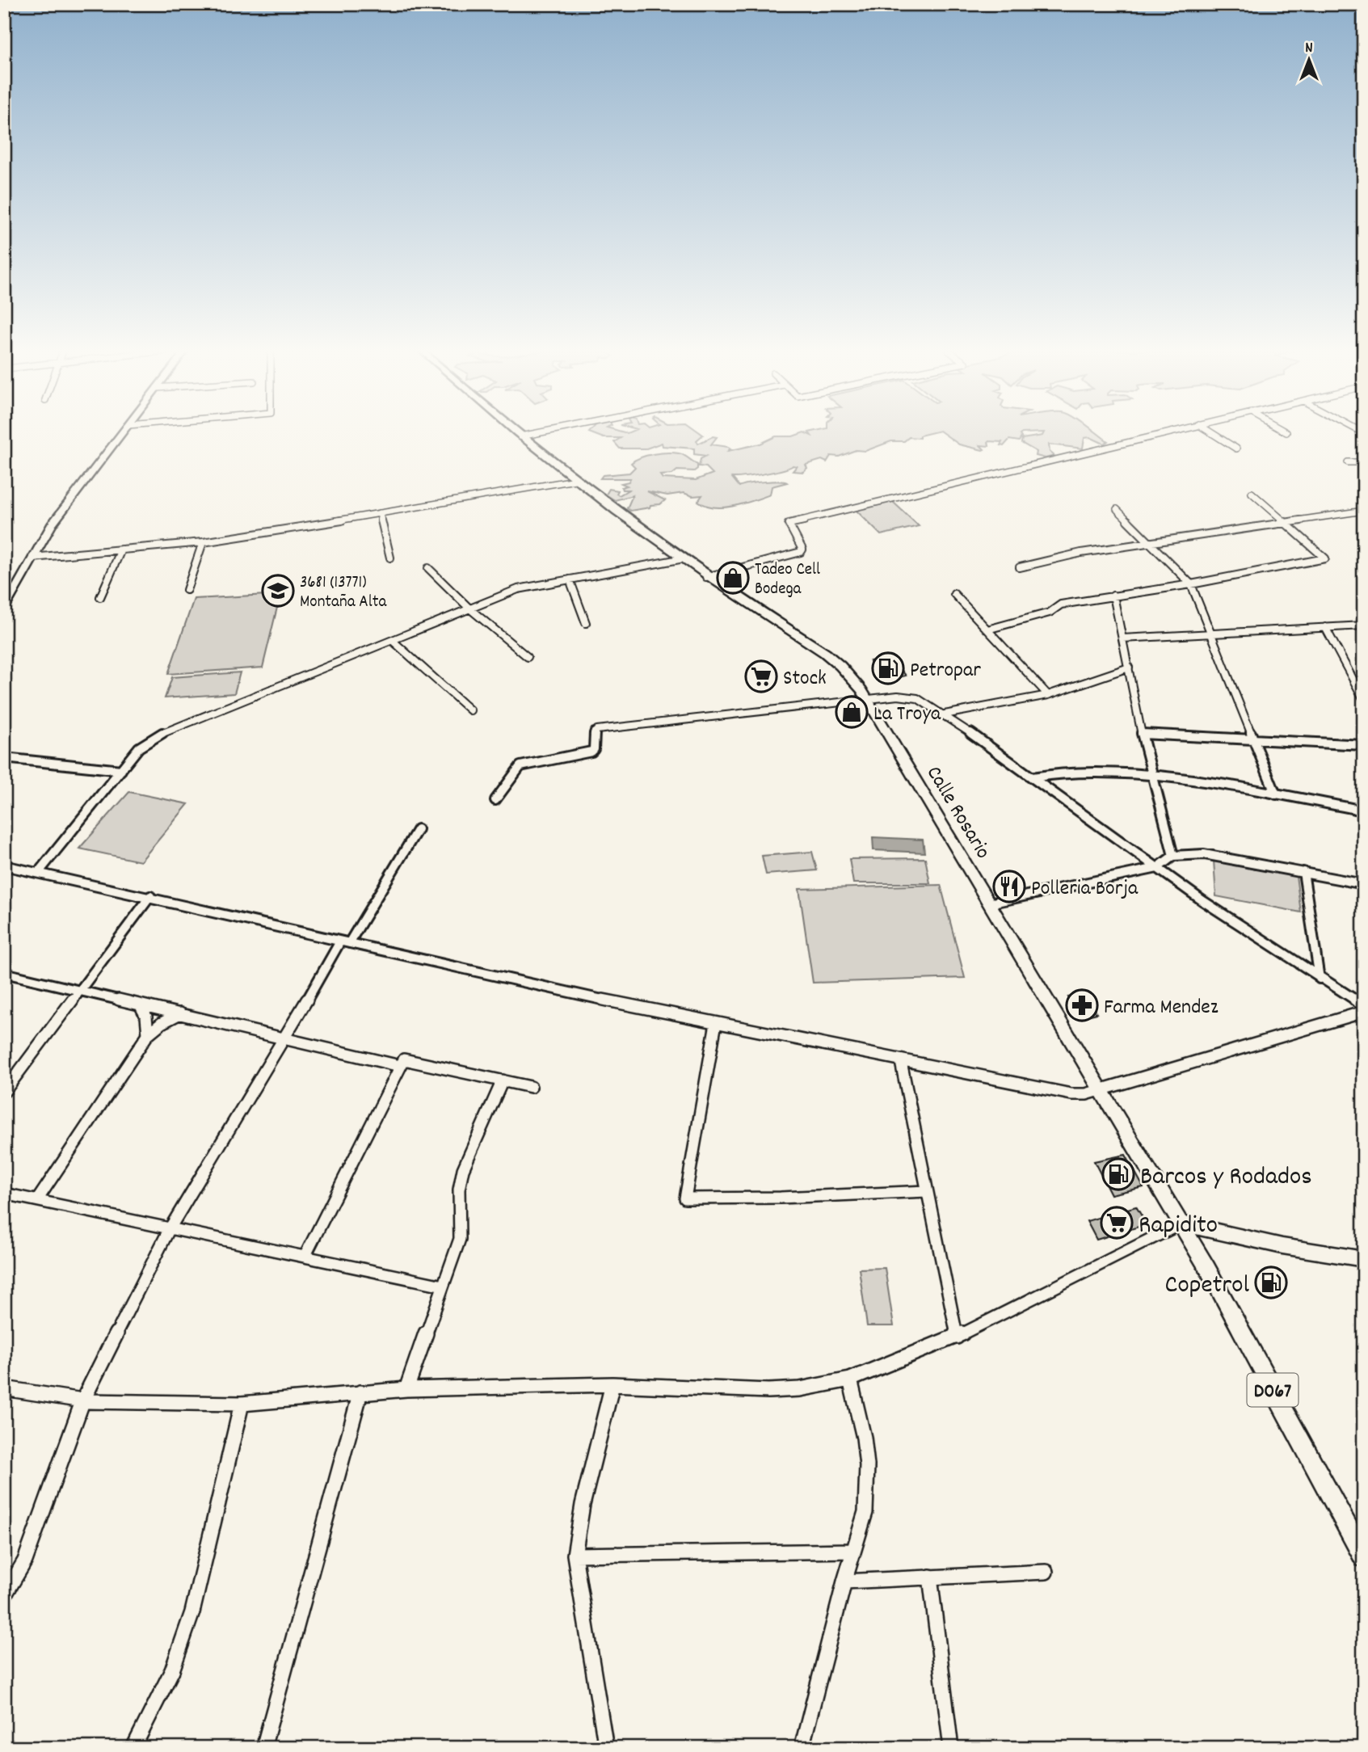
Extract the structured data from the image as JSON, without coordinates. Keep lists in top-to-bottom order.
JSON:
{
  "streets": {
    "main road": ["Calle Rosario", "D067"]
  },
  "places": {
    "shop": ["Tadeo Cell Bodega", "La Troya"],
    "school or university": ["3681 (13771) Montaña Alta"],
    "fuel station": ["Petropar", "Barcos y Rodados", "Copetrol"],
    "supermarket": ["Stock", "Rapidito"],
    "restaurant": ["Polleria Borja"],
    "pharmacy": ["Farma Mendez"]
  },
  "north": "top"
}
